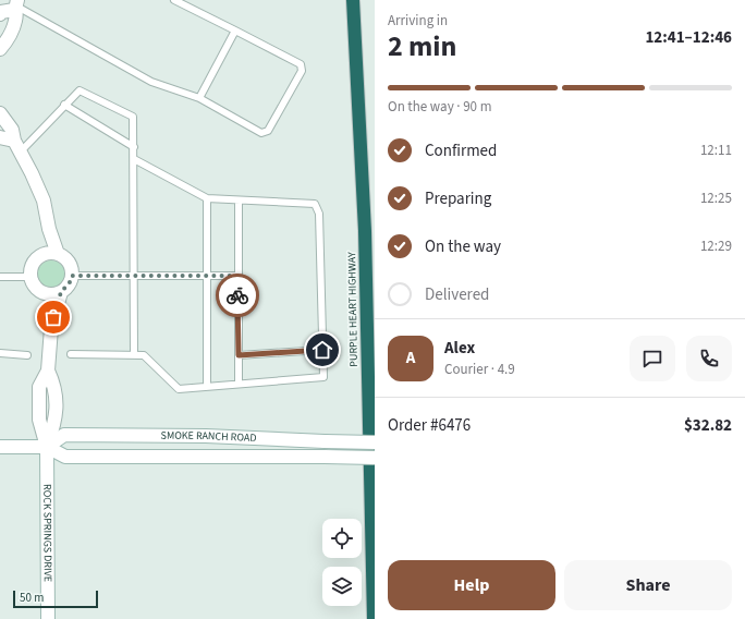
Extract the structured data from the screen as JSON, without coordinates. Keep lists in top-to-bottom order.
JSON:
{
  "streets": {
    "highway": ["PURPLE HEART HIGHWAY"],
    "main road": ["SMOKE RANCH ROAD", "ROCK SPRINGS DRIVE"]
  },
  "crossings": [
    ["SMOKE RANCH ROAD", "ROCK SPRINGS DRIVE"]
  ],
  "scale_bar": "50 m",
  "page": {
    "heading": ["2 min", "Arriving in", "12:41–12:46"],
    "panel": [
      "Alex",
      "Courier · 4.9",
      "Order #6476",
      "$32.82"
    ],
    "bar": "On the way · 90 m",
    "list": [
      ["Confirmed", "12:11"],
      ["Preparing", "12:25"],
      ["On the way", "12:29"],
      "Delivered"
    ],
    "round": "A",
    "buttons": ["Help", "Share"],
    "scale": "50 m"
  }
}
